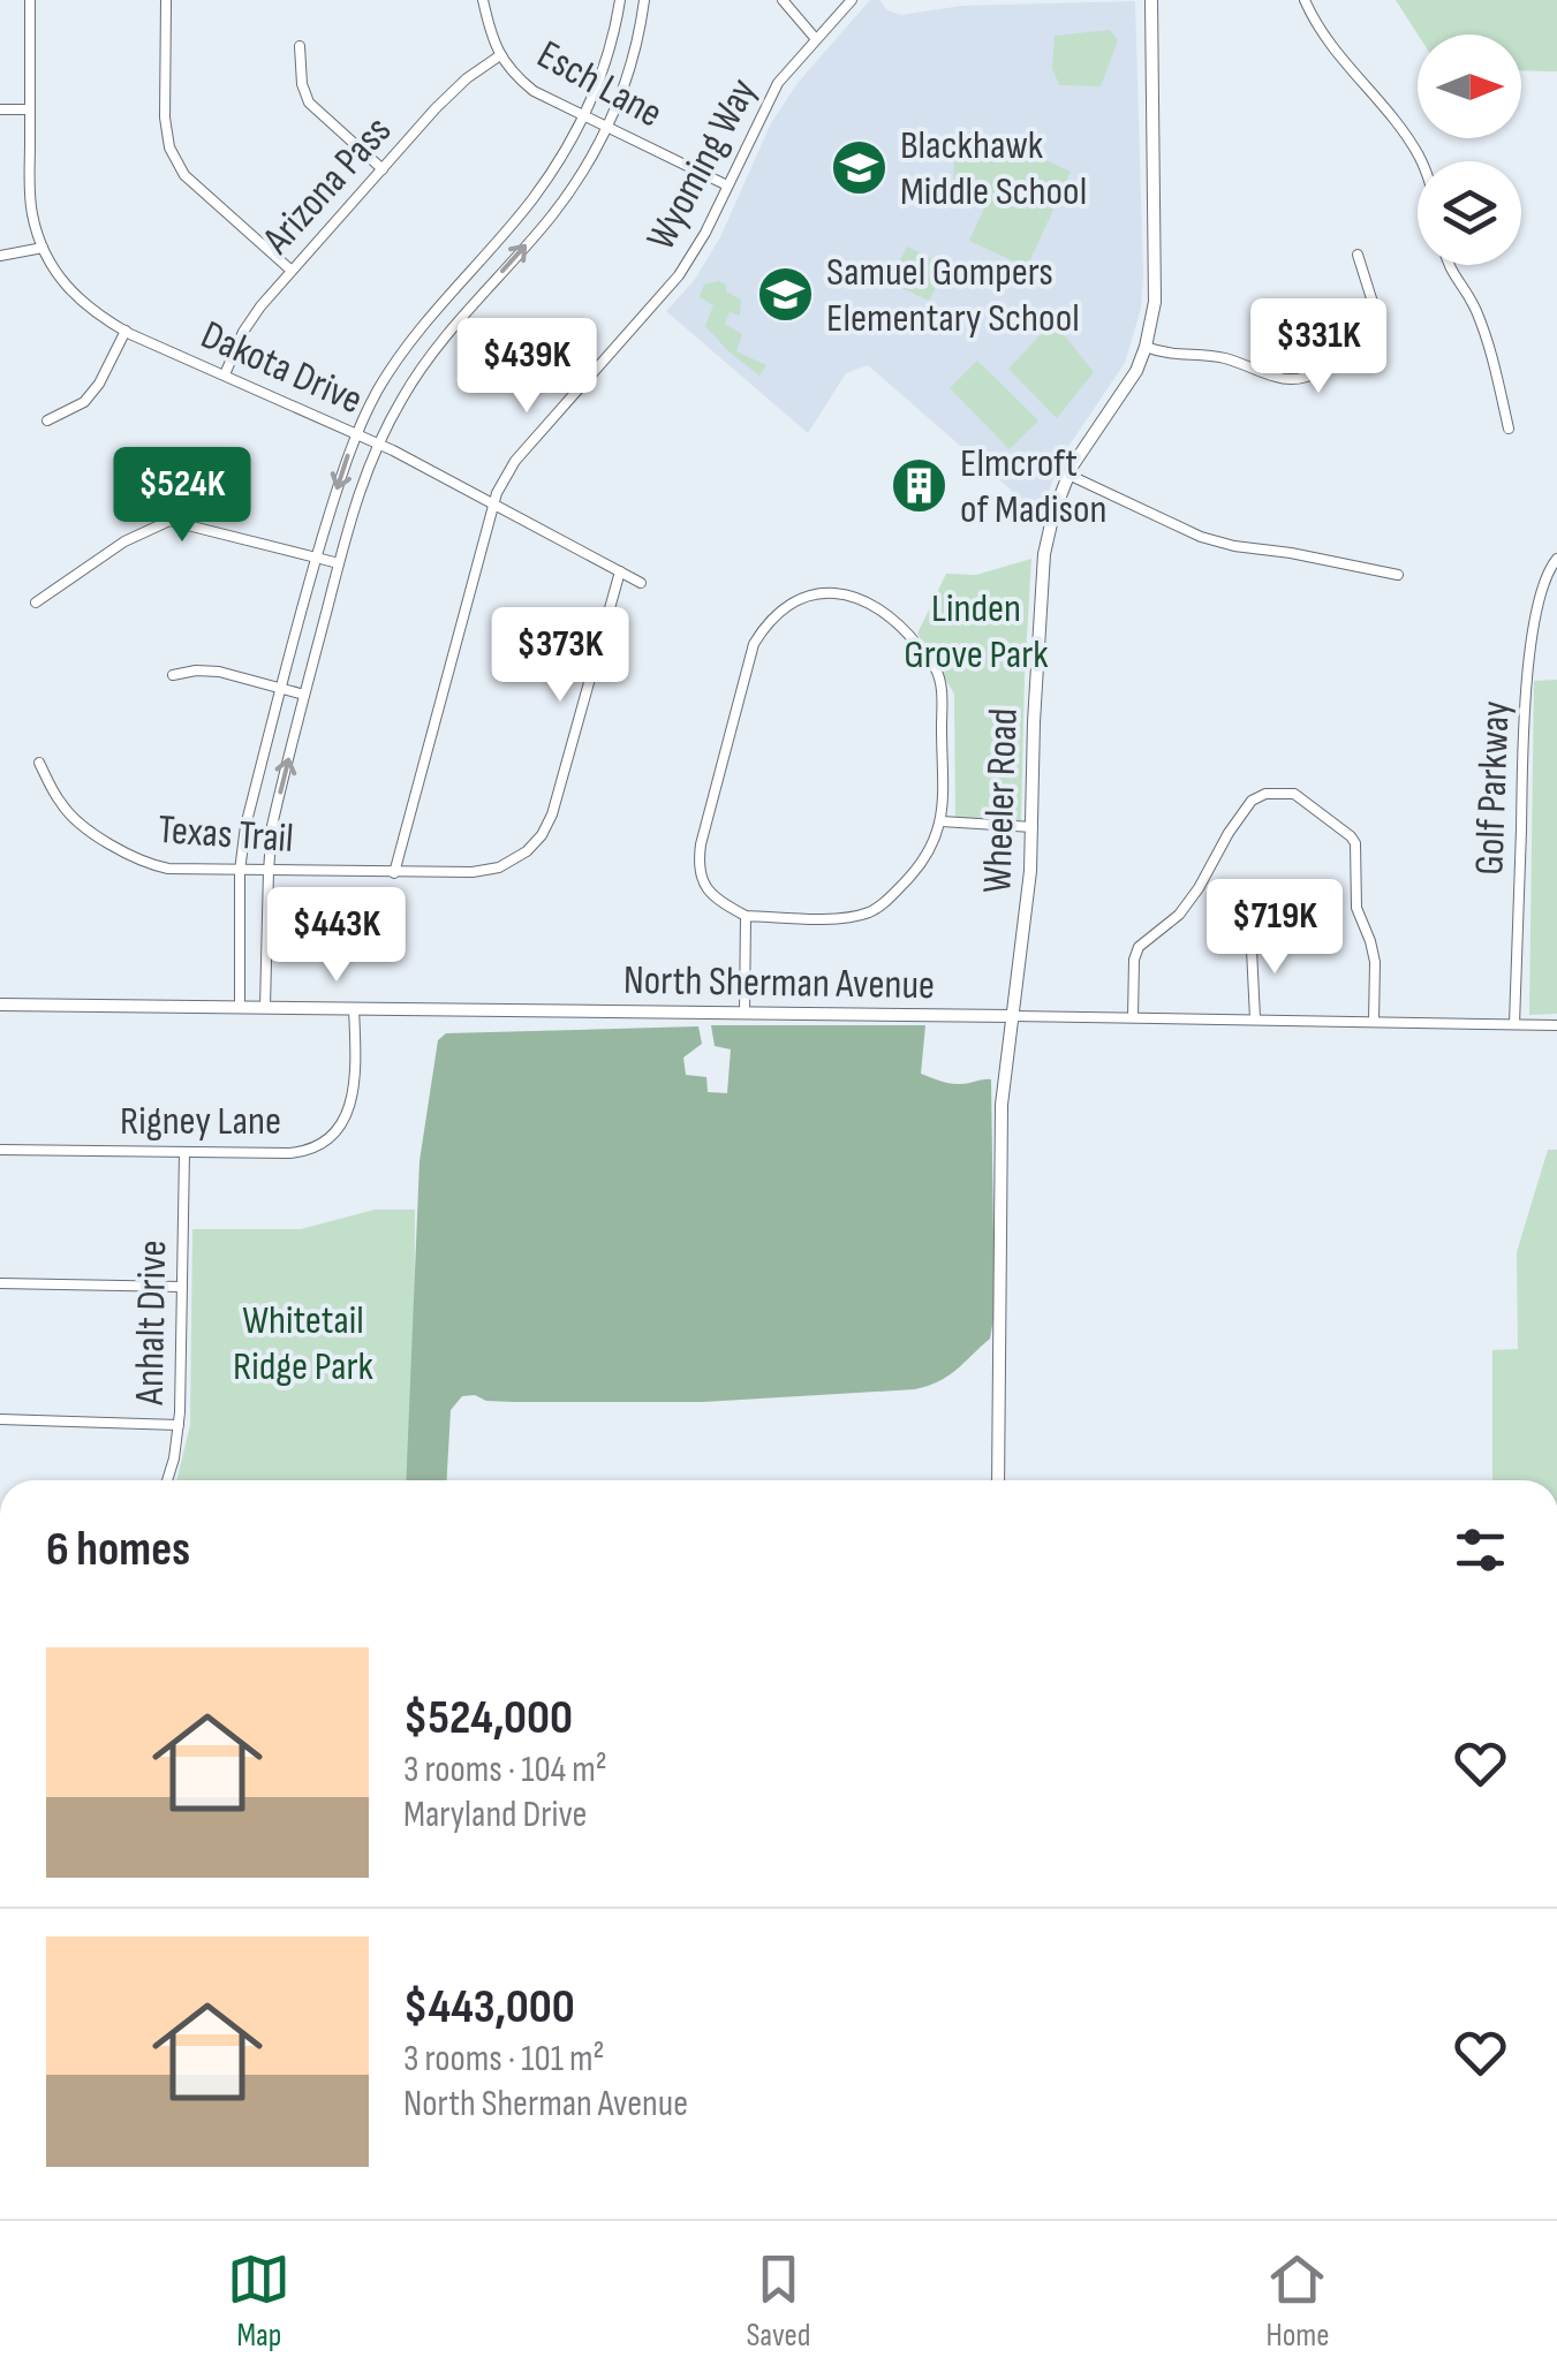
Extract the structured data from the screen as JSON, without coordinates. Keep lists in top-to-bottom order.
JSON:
{
  "streets": {
    "street": [
      "Esch Lane",
      "Wyoming Way",
      "Arizona Pass",
      "Dakota Drive",
      "Golf Parkway",
      "Wheeler Road",
      "Texas Trail",
      "North Sherman Avenue",
      "Rigney Lane",
      "Anhalt Drive"
    ]
  },
  "crossings": [
    ["Esch Lane", "Wyoming Way"],
    ["Esch Lane", "Arizona Pass"],
    ["Wyoming Way", "Dakota Drive"],
    ["Wyoming Way", "Texas Trail"],
    ["Arizona Pass", "Dakota Drive"],
    ["Dakota Drive", "Texas Trail"],
    ["Golf Parkway", "North Sherman Avenue"],
    ["Wheeler Road", "North Sherman Avenue"],
    ["North Sherman Avenue", "Rigney Lane"],
    ["Rigney Lane", "Anhalt Drive"]
  ],
  "parks": ["Linden Grove Park", "Whitetail Ridge Park"],
  "places": {
    "school or university": ["Blackhawk Middle School", "Samuel Gompers Elementary School"],
    "building": ["Elmcroft of Madison"]
  },
  "north": "right",
  "page": {
    "price": [
      "$331K",
      "$439K",
      "$524K",
      "$373K",
      "$719K",
      "$443K"
    ],
    "heading": "6 homes",
    "list": [
      {
        "name": "$524,000",
        "note": "3 rooms · 104 m² · Maryland Drive"
      },
      {
        "name": "$443,000",
        "note": "3 rooms · 101 m² · North Sherman Avenue"
      }
    ],
    "tabs": ["Map", "Saved", "Home"]
  }
}
